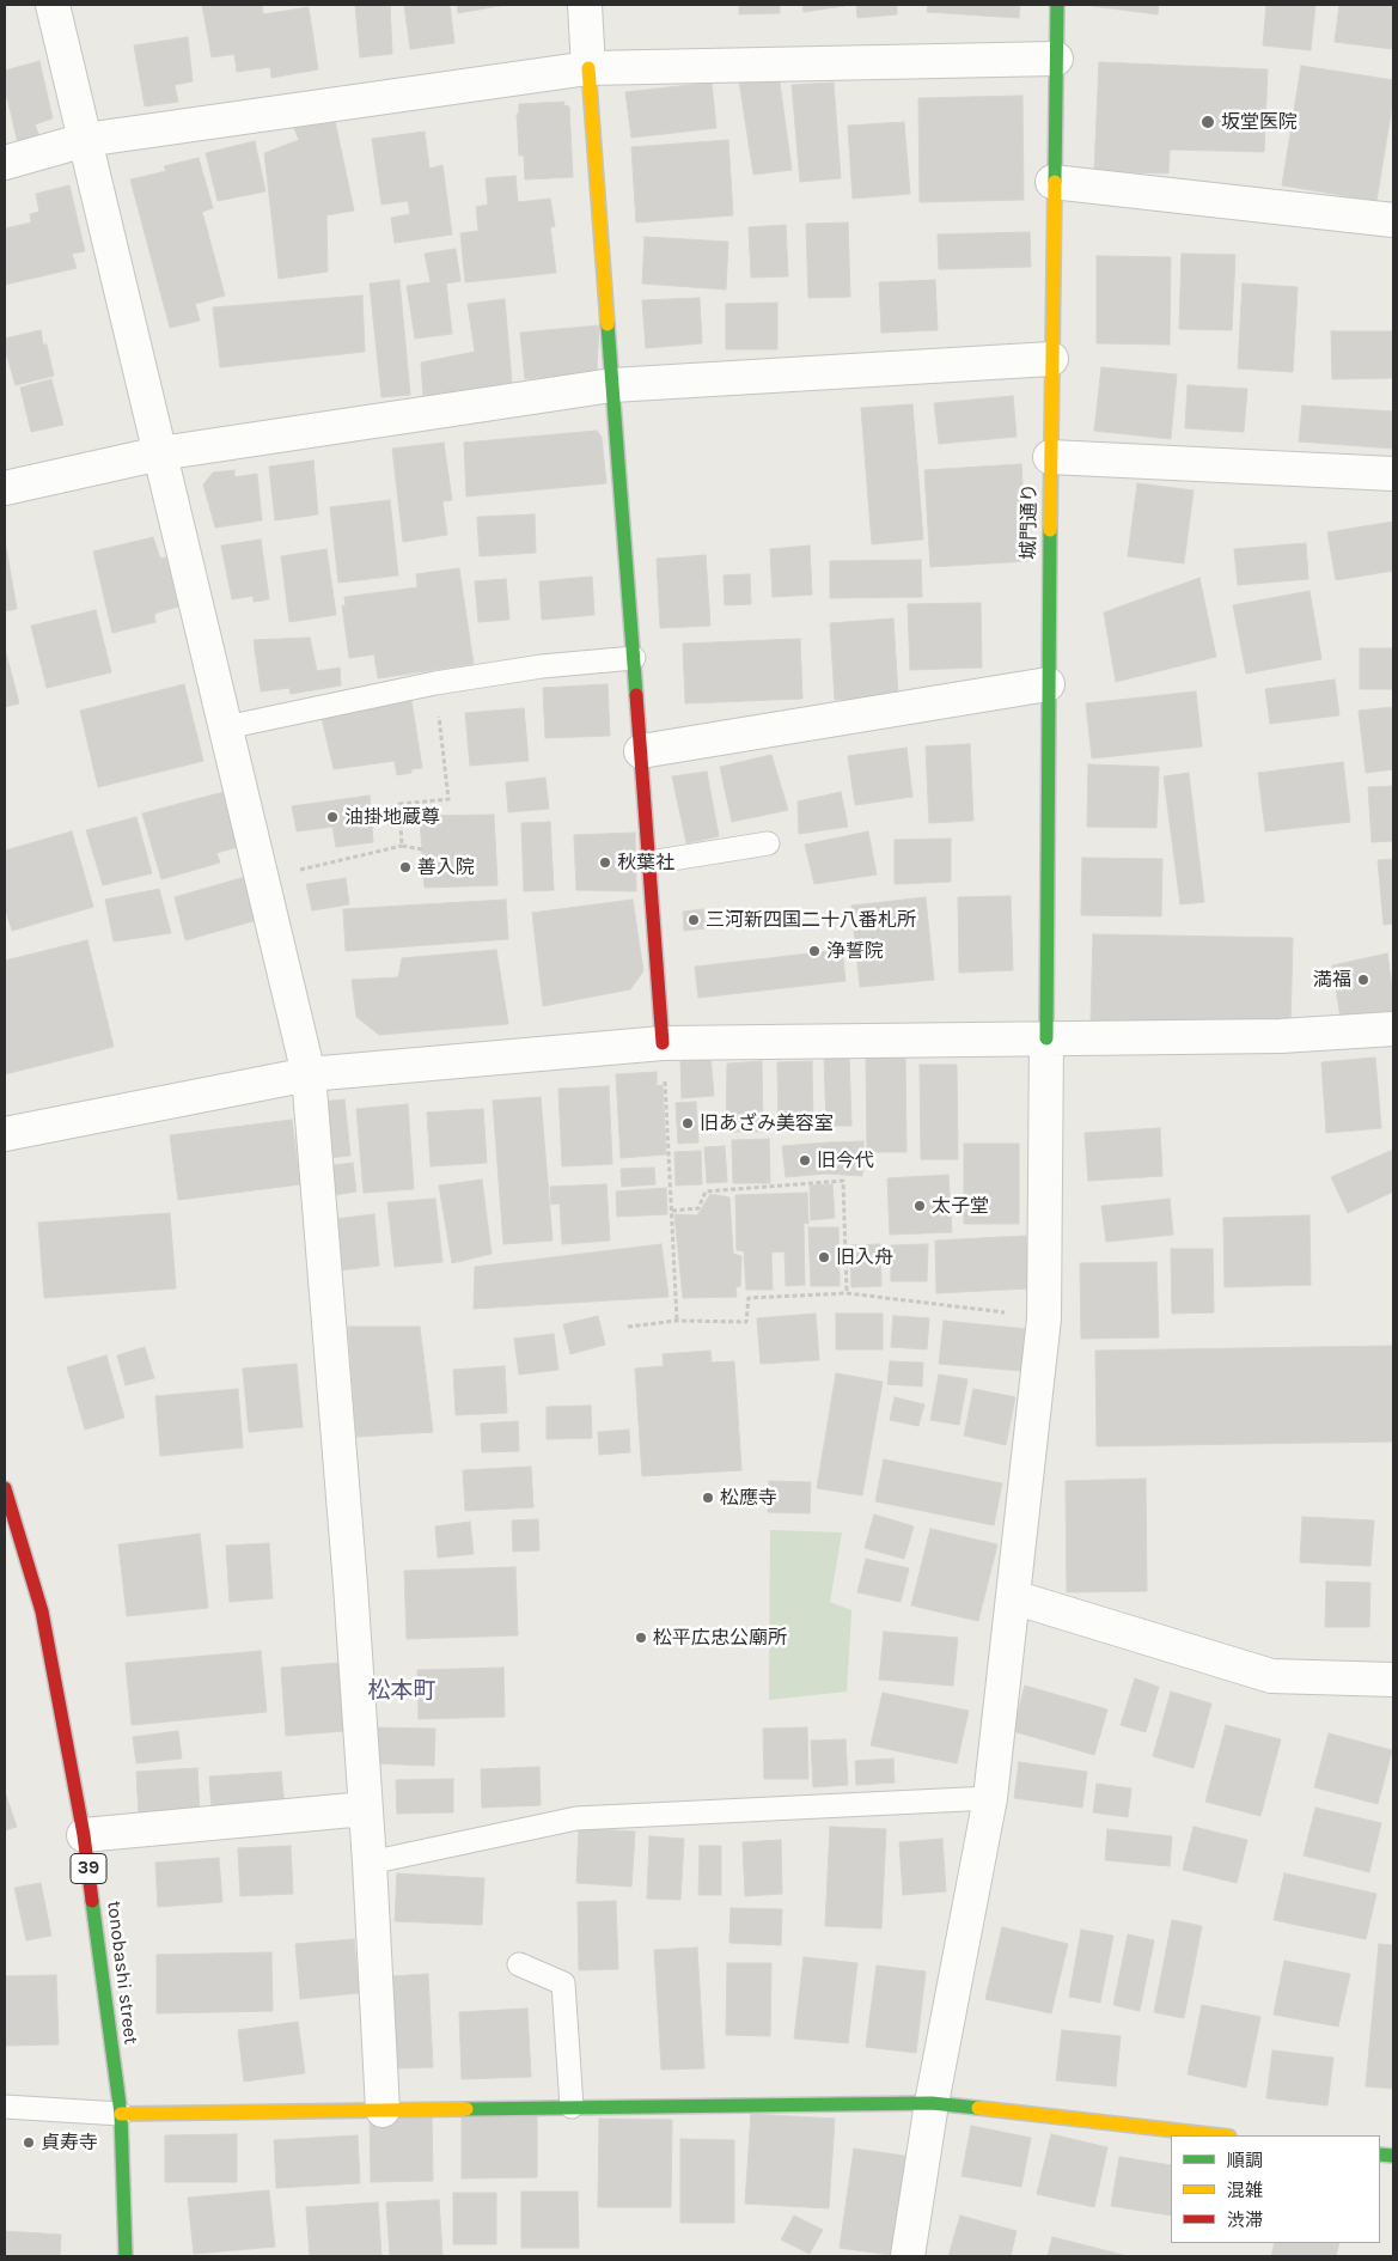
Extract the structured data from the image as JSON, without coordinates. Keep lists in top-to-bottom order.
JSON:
{
  "streets": {
    "street": ["城門通り", "39", "tonobashi street"]
  },
  "districts": ["松本町"],
  "places": [
    "坂堂医院",
    "油掛地蔵尊",
    "秋葉社",
    "善入院",
    "三河新四国二十八番札所",
    "浄誓院",
    "満福",
    "旧あざみ美容室",
    "旧今代",
    "太子堂",
    "旧入舟",
    "松應寺",
    "松平広忠公廟所",
    "貞寿寺"
  ],
  "legend": ["順調", "混雑", "渋滞"]
}
